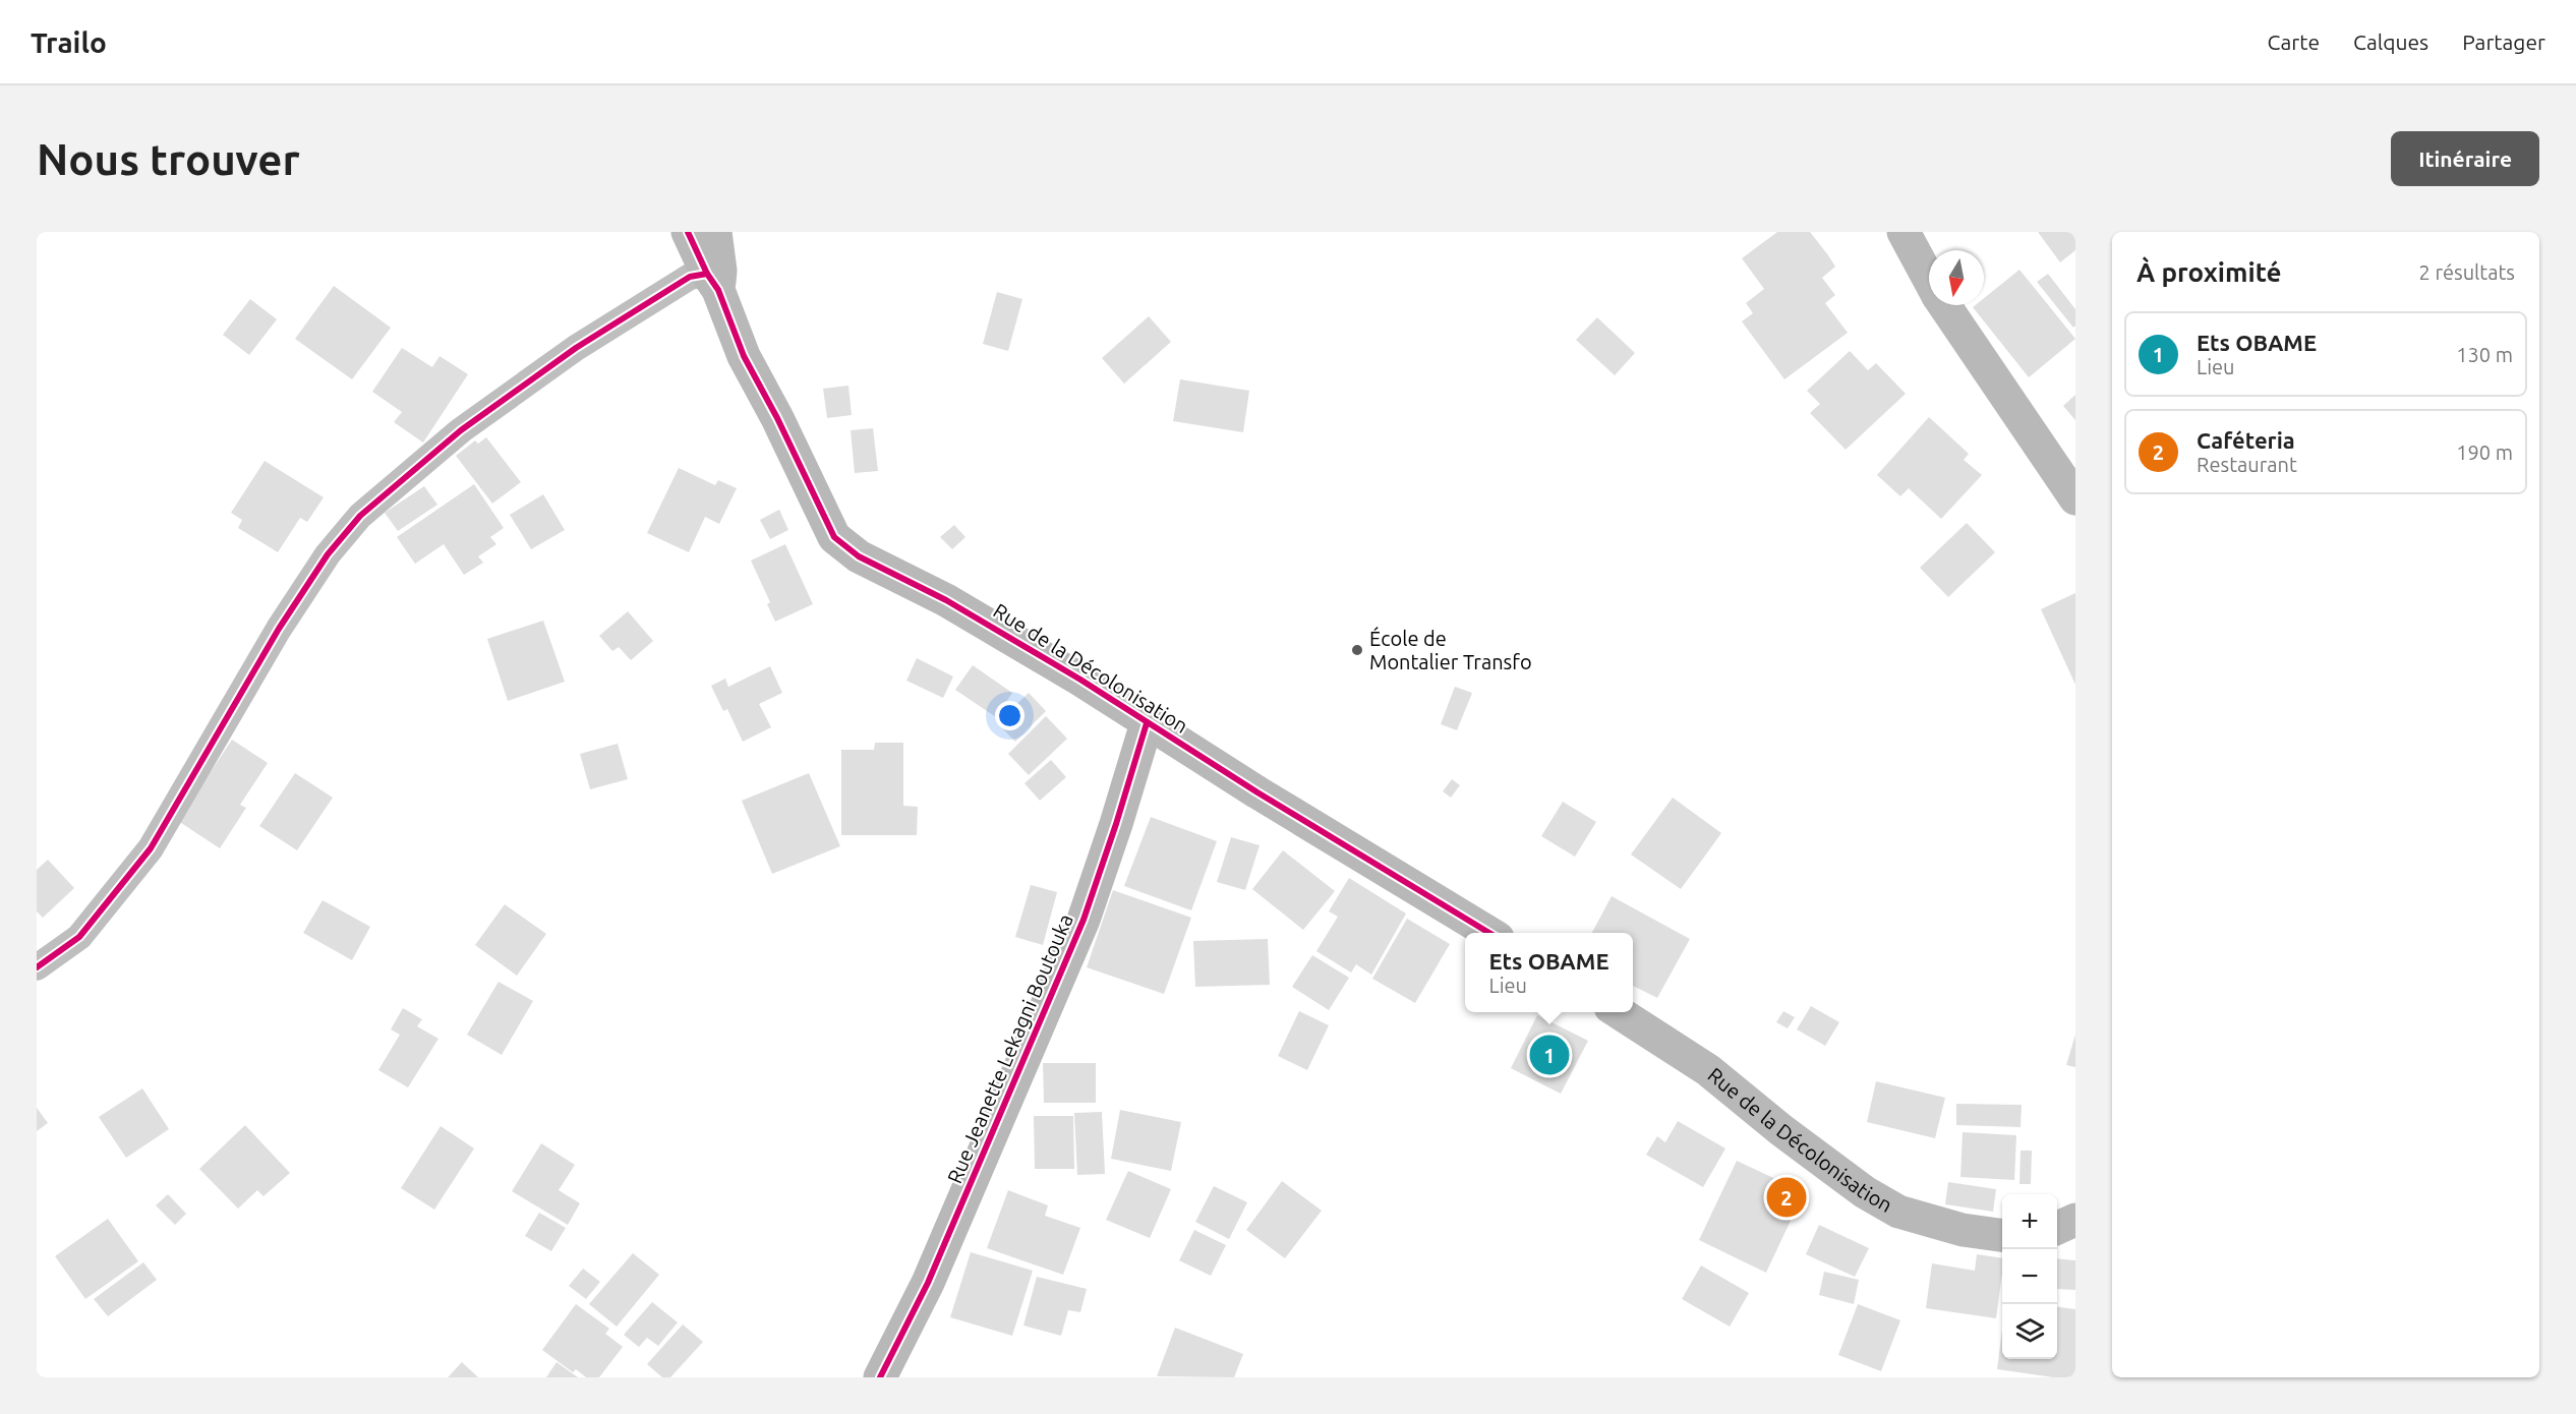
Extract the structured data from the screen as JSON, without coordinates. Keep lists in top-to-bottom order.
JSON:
{
  "streets": {
    "street": ["Rue de la Décolonisation", "Rue Jeanette Lekagni Boutouka"]
  },
  "crossings": [
    ["Rue de la Décolonisation", "Rue Jeanette Lekagni Boutouka"]
  ],
  "places": ["École de Montalier Transfo"],
  "north": "bottom",
  "page": {
    "header": "Trailo",
    "nav": ["Carte", "Calques", "Partager"],
    "buttons": "Itinéraire",
    "title": "Nous trouver",
    "heading": ["À proximité", "2 résultats"],
    "list": [
      {
        "mark": "1",
        "name": "Ets OBAME",
        "note": "Lieu",
        "value": "130 m"
      },
      {
        "mark": "2",
        "name": "Caféteria",
        "note": "Restaurant",
        "value": "190 m"
      }
    ],
    "popup": ["Ets OBAME", "Lieu"],
    "pins": ["1", "2"],
    "map_buttons": ["+", "−"]
  }
}
